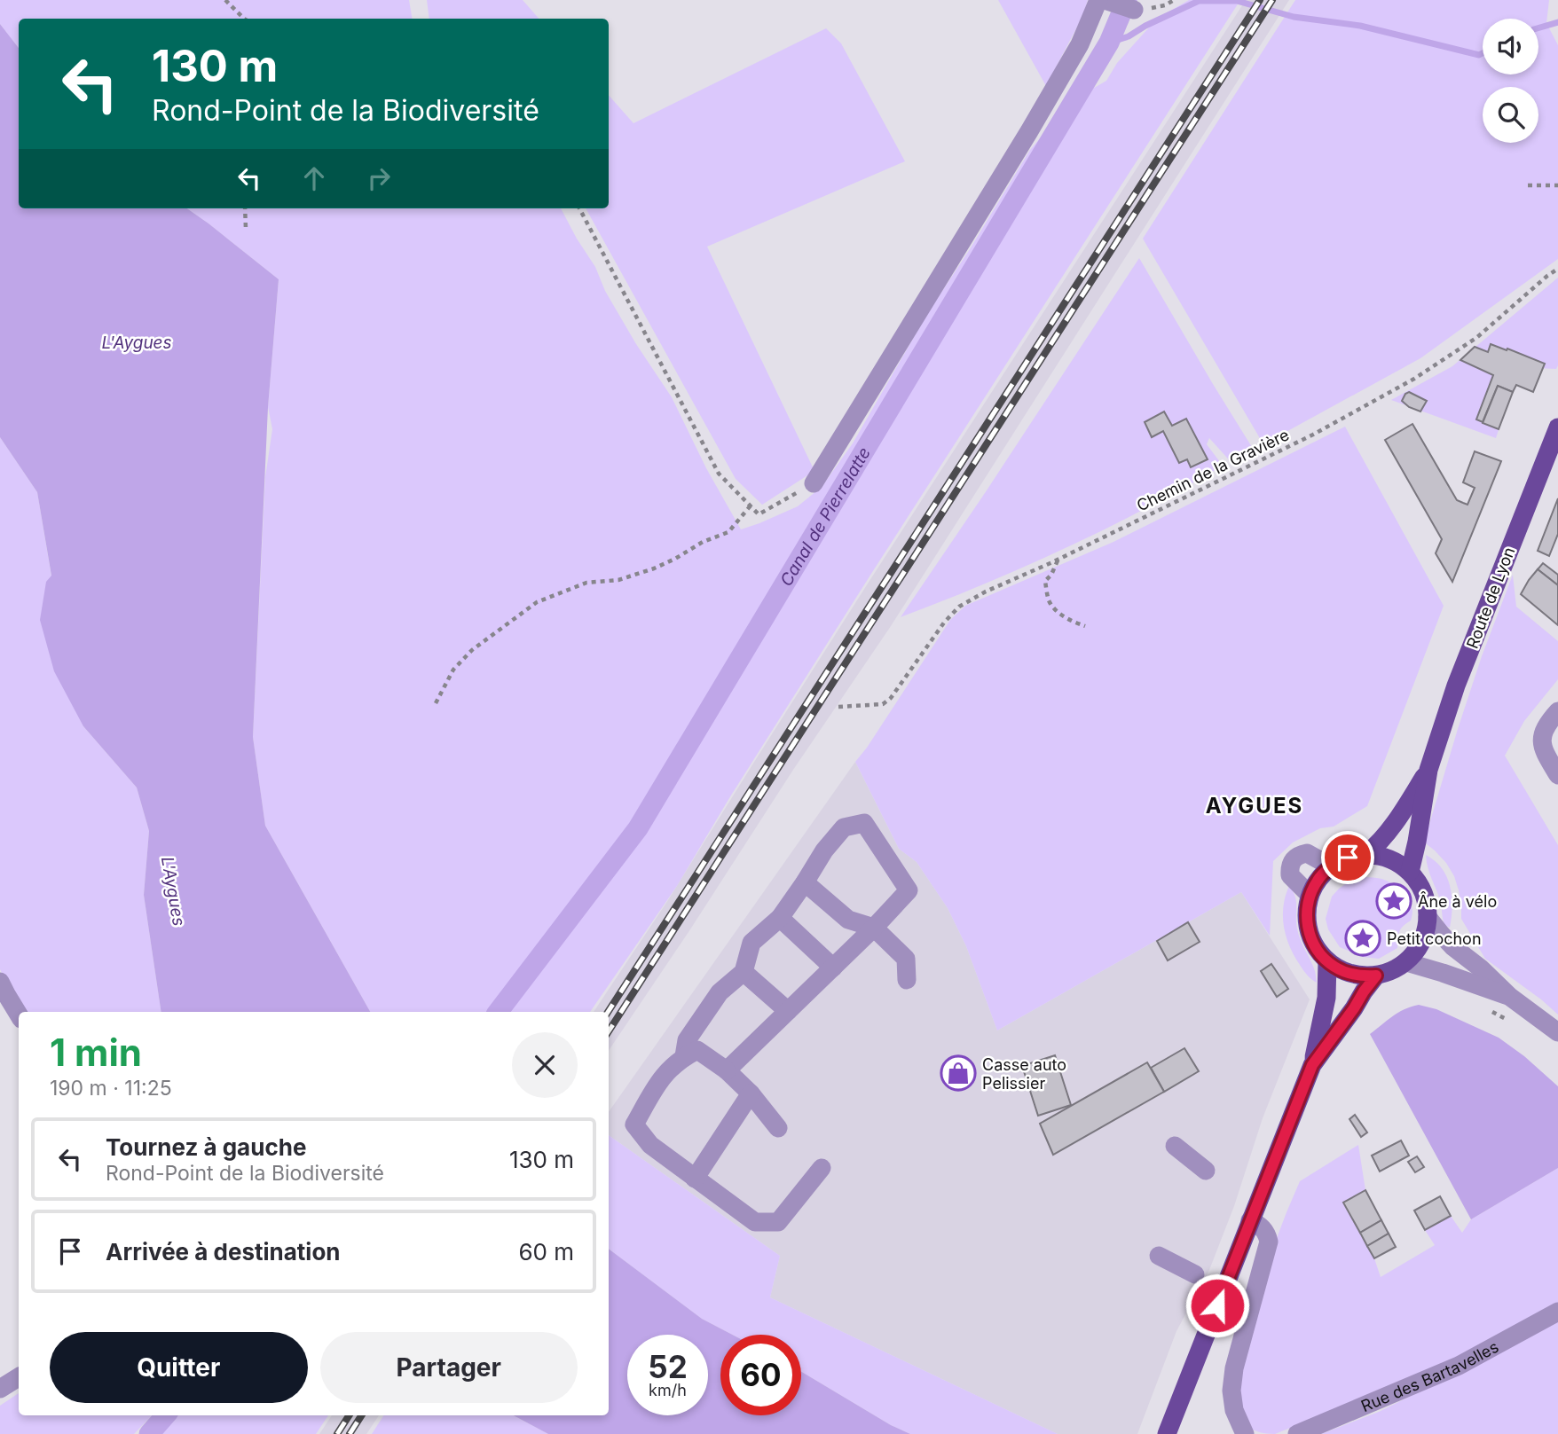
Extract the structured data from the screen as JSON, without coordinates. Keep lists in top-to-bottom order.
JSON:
{
  "streets": {
    "main road": ["Route de Lyon"],
    "street": ["Rue des Bartavelles"],
    "path": ["Chemin de la Gravière"]
  },
  "districts": ["AYGUES"],
  "water": ["L'Aygues", "Canal de Pierrelatte"],
  "places": {
    "place": ["Âne à vélo", "Petit cochon"],
    "shop": ["Casse auto Pelissier"]
  },
  "page": {
    "turn": ["130 m", "Rond-Point de la Biodiversité"],
    "heading": ["1 min", "190 m · 11:25"],
    "list": [
      {
        "name": "Tournez à gauche",
        "note": "Rond-Point de la Biodiversité",
        "value": "130 m"
      },
      {
        "name": "Arrivée à destination",
        "value": "60 m"
      }
    ],
    "buttons": ["Quitter", "Partager"],
    "speed": "52 km/h",
    "limit": "60"
  }
}
